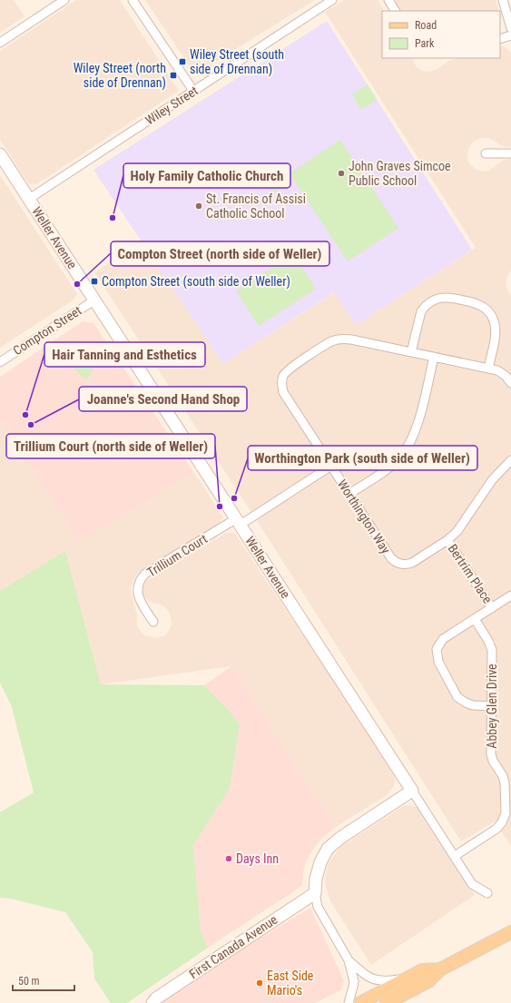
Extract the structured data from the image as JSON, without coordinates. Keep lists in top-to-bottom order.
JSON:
{
  "streets": {
    "street": [
      "Wiley Street",
      "Weller Avenue",
      "Compton Street",
      "Worthington Way",
      "Trillium Court",
      "Bertrim Place",
      "Abbey Glen Drive",
      "First Canada Avenue"
    ]
  },
  "crossings": [
    ["Wiley Street", "Weller Avenue"],
    ["Weller Avenue", "Compton Street"],
    ["Weller Avenue", "Trillium Court"],
    ["Worthington Way", "Trillium Court"],
    ["Worthington Way", "Bertrim Place"]
  ],
  "places": {
    "transit": ["Wiley Street (south side of Drennan)", "Wiley Street (north side of Drennan)", "Compton Street (south side of Weller)"],
    "other": [
      "John Graves Simcoe Public School",
      "St. Francis of Assisi Catholic School",
      "Holy Family Catholic Church",
      "Compton Street (north side of Weller)",
      "Hair Tanning and Esthetics",
      "Joanne's Second Hand Shop",
      "Worthington Park (south side of Weller)",
      "Trillium Court (north side of Weller)",
      "Days Inn",
      "East Side Mario's"
    ]
  },
  "legend": ["Road", "Park"],
  "scale_bar": "50 m"
}
